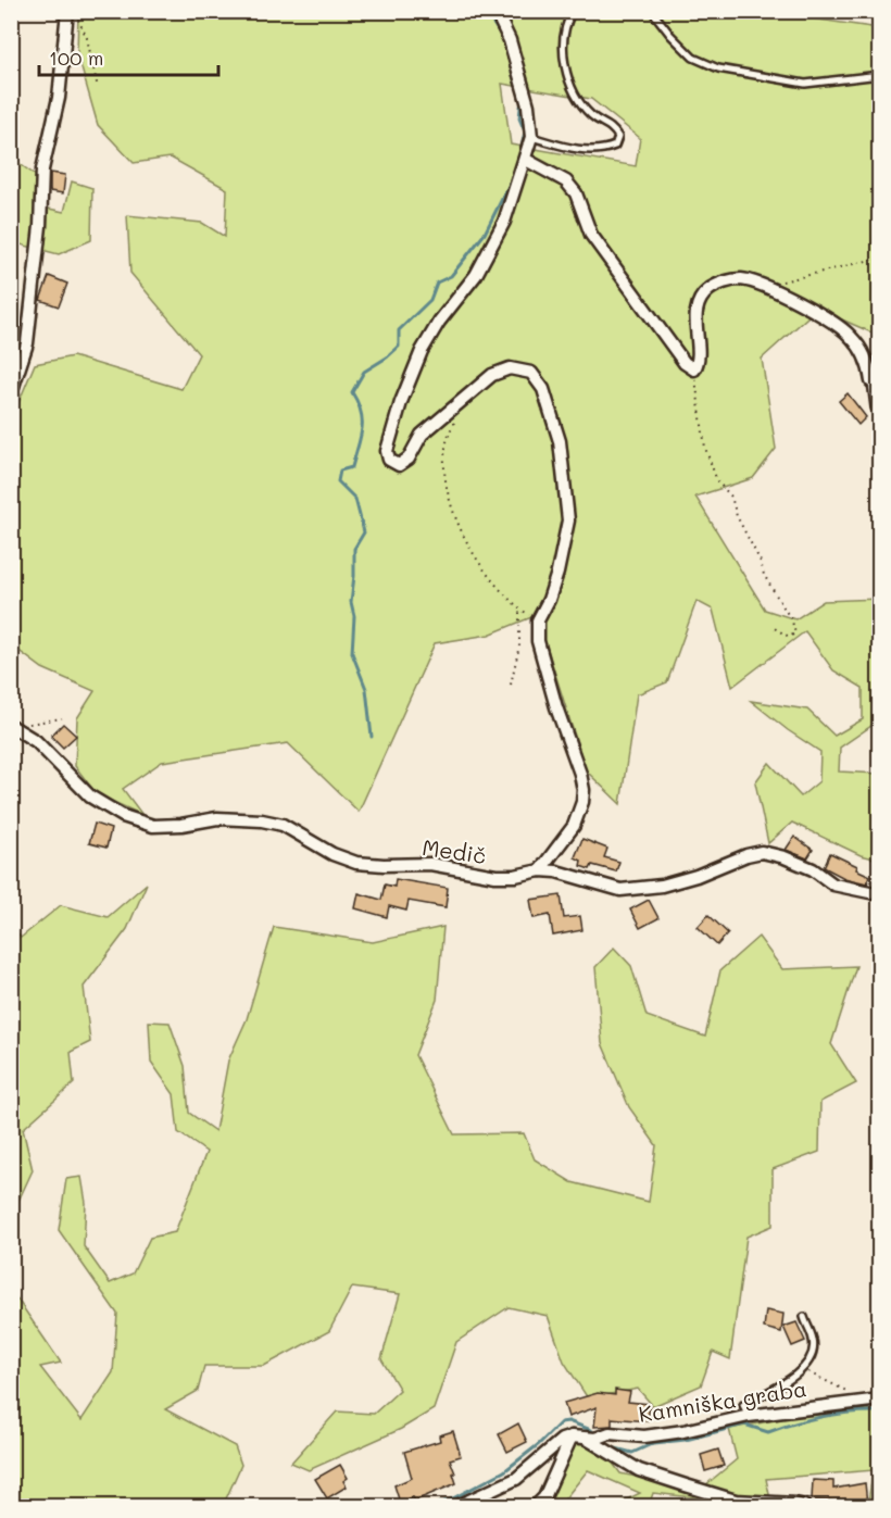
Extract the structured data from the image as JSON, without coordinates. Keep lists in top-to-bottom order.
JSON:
{
  "streets": {
    "street": ["Medič", "Kamniška graba"]
  },
  "scale_bar": "100 m"
}
